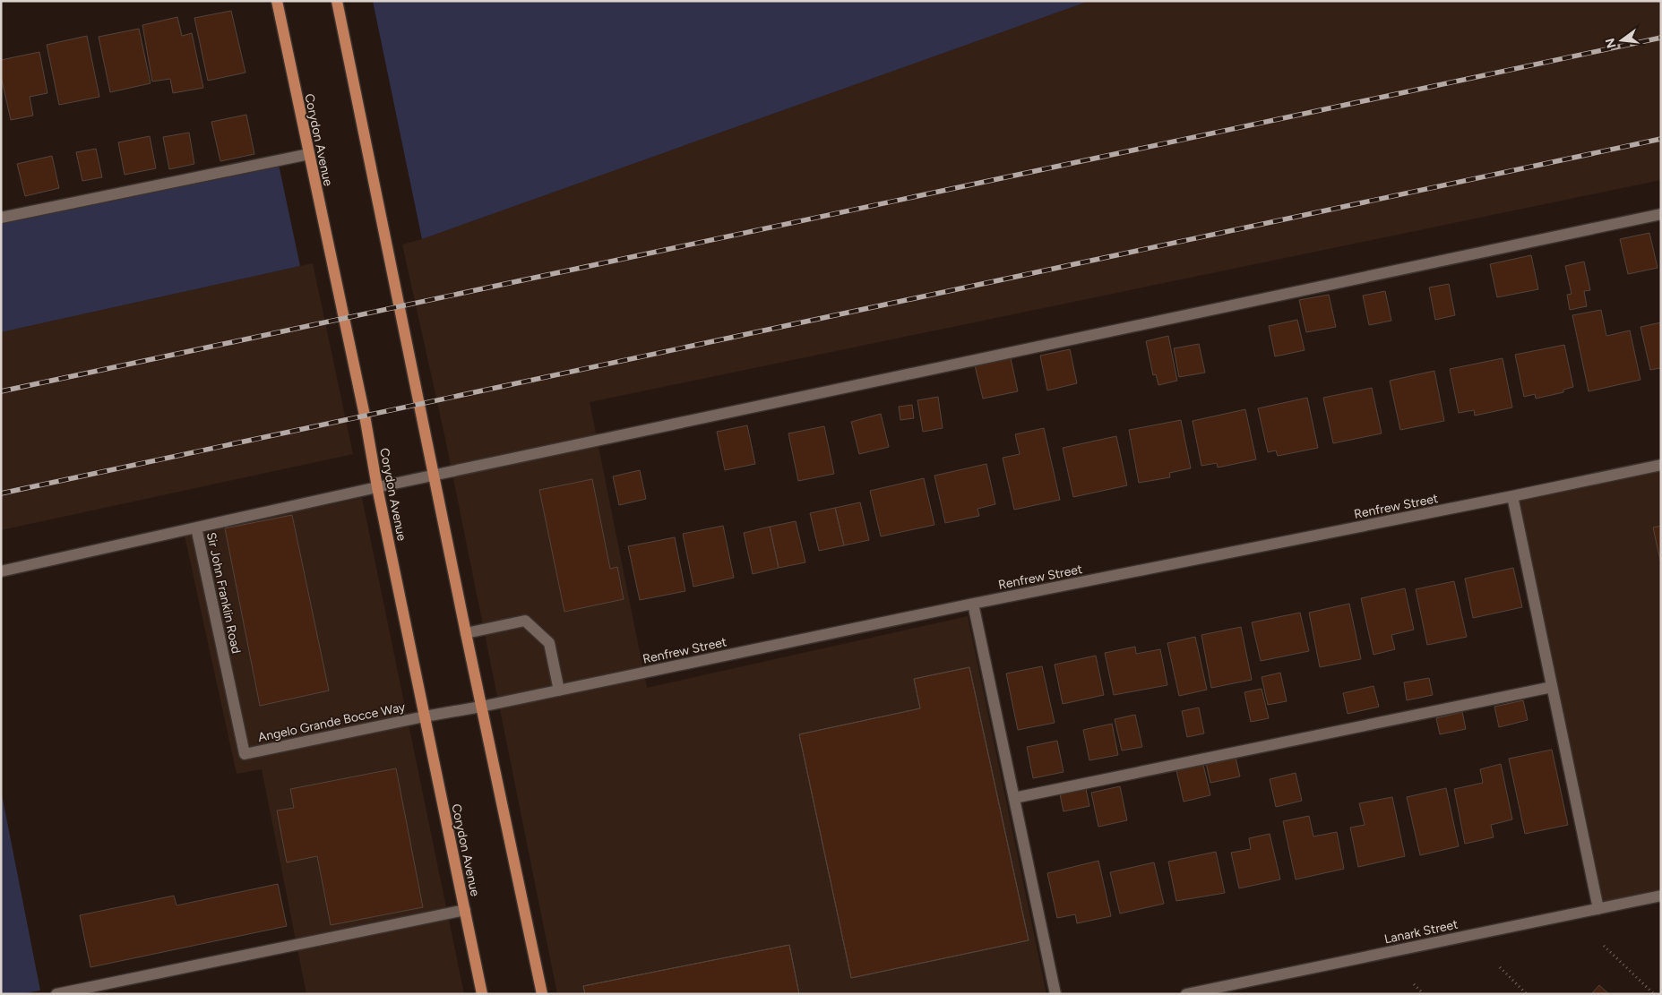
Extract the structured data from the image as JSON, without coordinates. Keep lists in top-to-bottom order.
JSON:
{
  "streets": {
    "main road": ["Corydon Avenue"],
    "street": [
      "Renfrew Street",
      "Sir John Franklin Road",
      "Angelo Grande Bocce Way",
      "Lanark Street"
    ]
  },
  "crossings": [
    ["Corydon Avenue", "Renfrew Street"],
    ["Corydon Avenue", "Angelo Grande Bocce Way"],
    ["Renfrew Street", "Angelo Grande Bocce Way"],
    ["Sir John Franklin Road", "Angelo Grande Bocce Way"]
  ],
  "north": "left"
}
